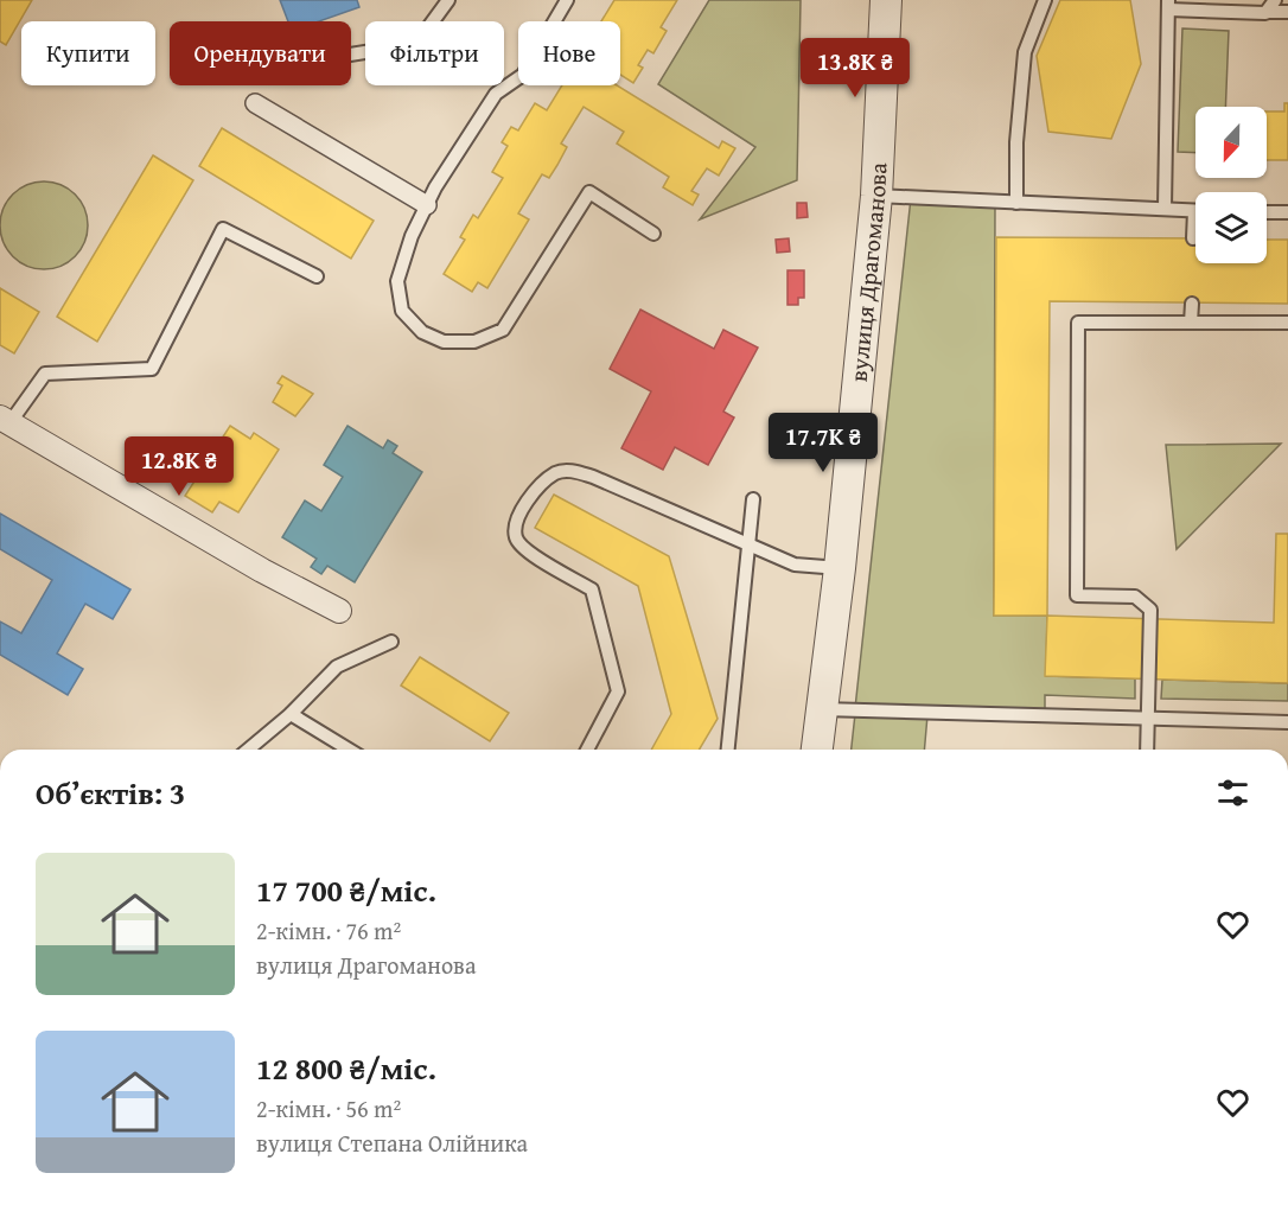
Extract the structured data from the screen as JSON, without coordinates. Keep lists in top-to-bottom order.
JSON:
{
  "streets": {
    "street": ["вулиця Драгоманова"]
  },
  "north": "bottom",
  "page": {
    "chip": [
      "Купити",
      "Орендувати",
      "Фільтри",
      "Нове"
    ],
    "price": ["13.8K ₴", "17.7K ₴", "12.8K ₴"],
    "heading": "Об’єктів: 3",
    "list": [
      {
        "name": "17 700 ₴/міс.",
        "note": "2-кімн. · 76 m² · вулиця Драгоманова"
      },
      {
        "name": "12 800 ₴/міс.",
        "note": "2-кімн. · 56 m² · вулиця Степана Олійника"
      }
    ]
  }
}
